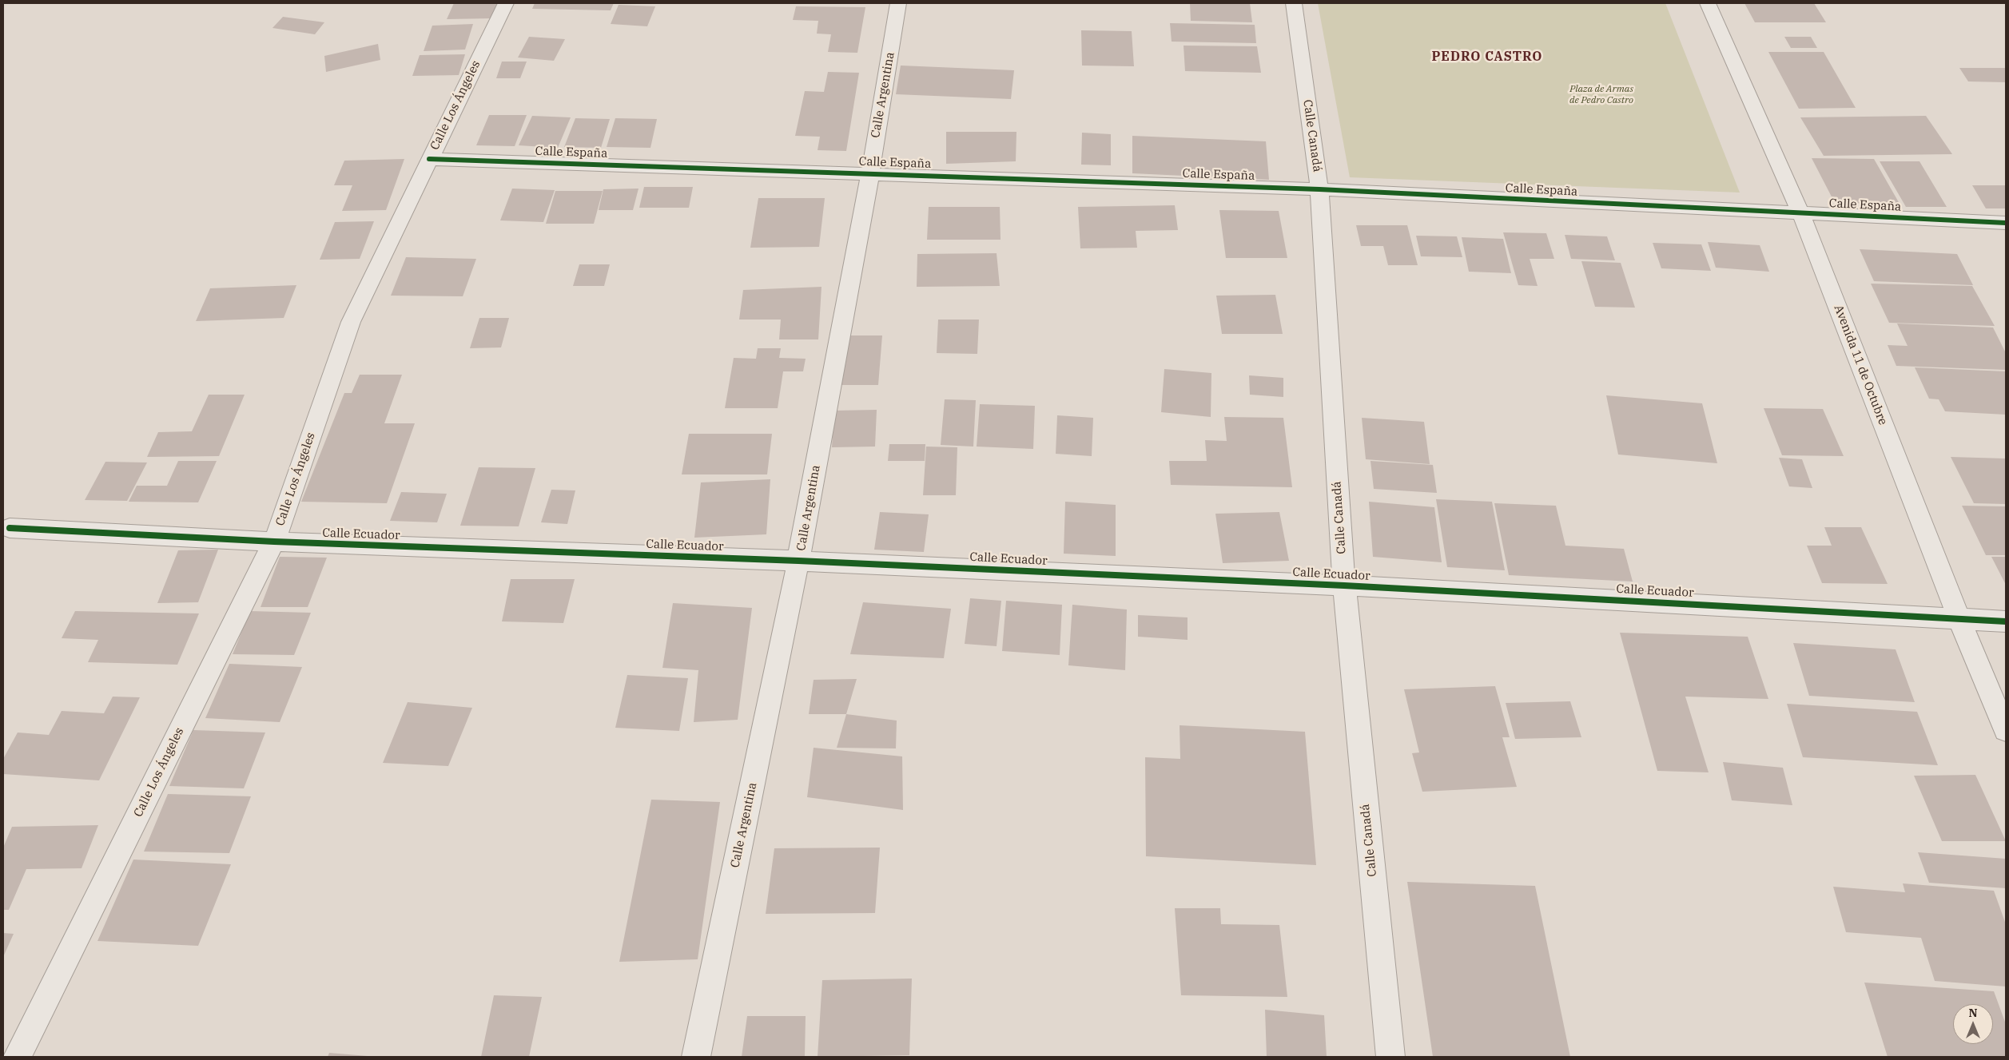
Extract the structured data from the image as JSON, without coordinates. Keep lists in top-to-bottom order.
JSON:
{
  "streets": {
    "street": [
      "Calle Argentina",
      "Calle Los Ángeles",
      "Calle Canadá",
      "Calle España",
      "Avenida 11 de Octubre",
      "Calle Ecuador"
    ]
  },
  "crossings": [
    ["Calle Argentina", "Calle España"],
    ["Calle Argentina", "Calle Ecuador"],
    ["Calle Los Ángeles", "Calle España"],
    ["Calle Los Ángeles", "Calle Ecuador"],
    ["Calle Canadá", "Calle España"],
    ["Calle Canadá", "Calle Ecuador"],
    ["Calle España", "Avenida 11 de Octubre"],
    ["Avenida 11 de Octubre", "Calle Ecuador"]
  ],
  "districts": ["PEDRO CASTRO"],
  "parks": ["Plaza de Armas de Pedro Castro"],
  "north": "top"
}
